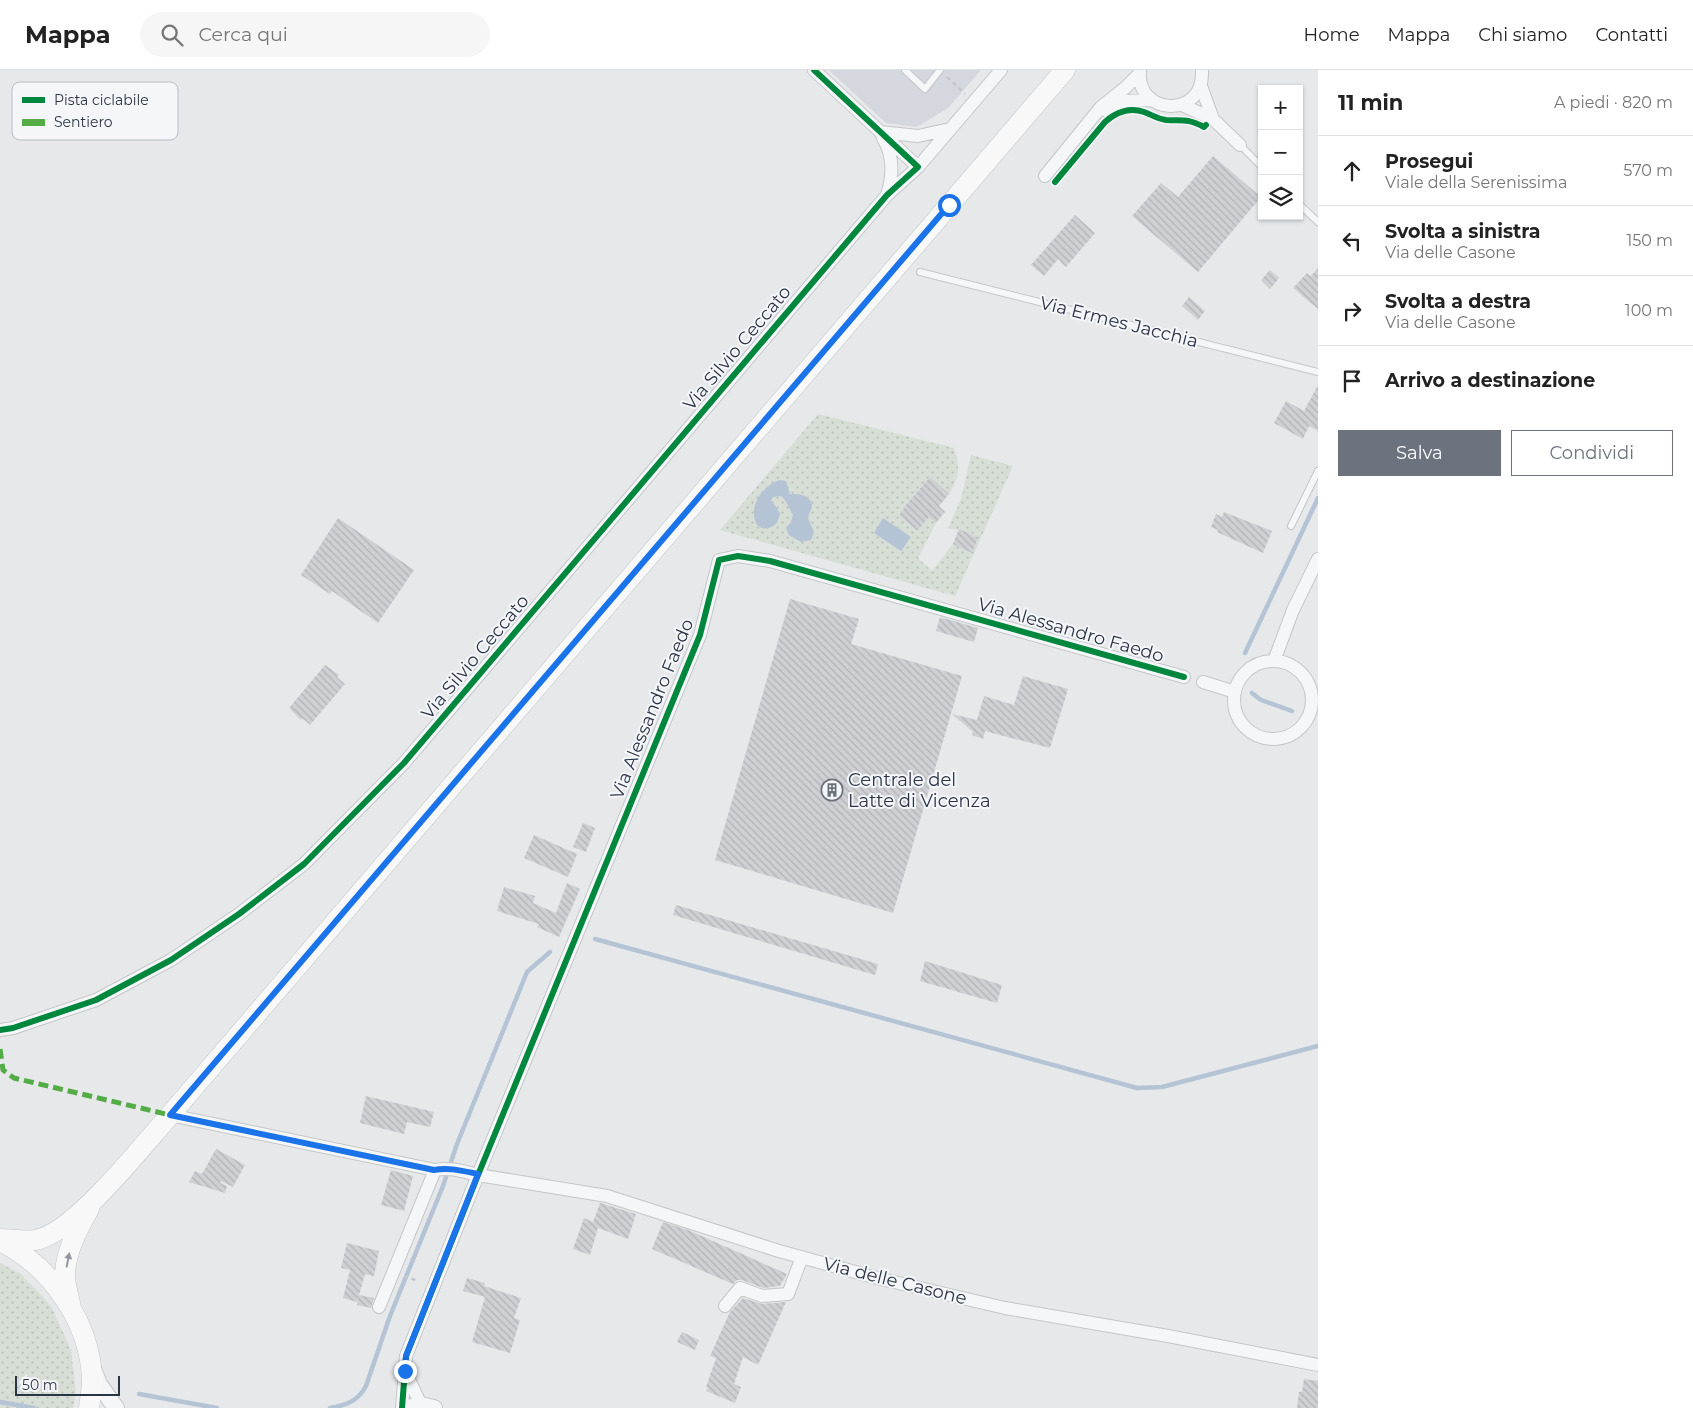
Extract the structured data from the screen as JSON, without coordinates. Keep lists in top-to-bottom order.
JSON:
{
  "streets": {
    "street": ["Via Silvio Ceccato", "Via Alessandro Faedo", "Via delle Casone"],
    "lane": ["Via Ermes Jacchia"]
  },
  "crossings": [
    ["Via Alessandro Faedo", "Via delle Casone"]
  ],
  "places": {
    "building": ["Centrale del Latte di Vicenza"]
  },
  "legend": ["Pista ciclabile", "Sentiero"],
  "scale_bar": "50 m",
  "page": {
    "header": "Mappa",
    "search": "Cerca qui",
    "nav": [
      "Home",
      "Mappa",
      "Chi siamo",
      "Contatti"
    ],
    "heading": ["11 min", "A piedi · 820 m"],
    "map_buttons": ["+", "−"],
    "list": [
      ["Prosegui", "Viale della Serenissima", "570 m"],
      ["Svolta a sinistra", "Via delle Casone", "150 m"],
      ["Svolta a destra", "Via delle Casone", "100 m"],
      "Arrivo a destinazione"
    ],
    "buttons": ["Salva", "Condividi"],
    "scale": "50 m"
  }
}
